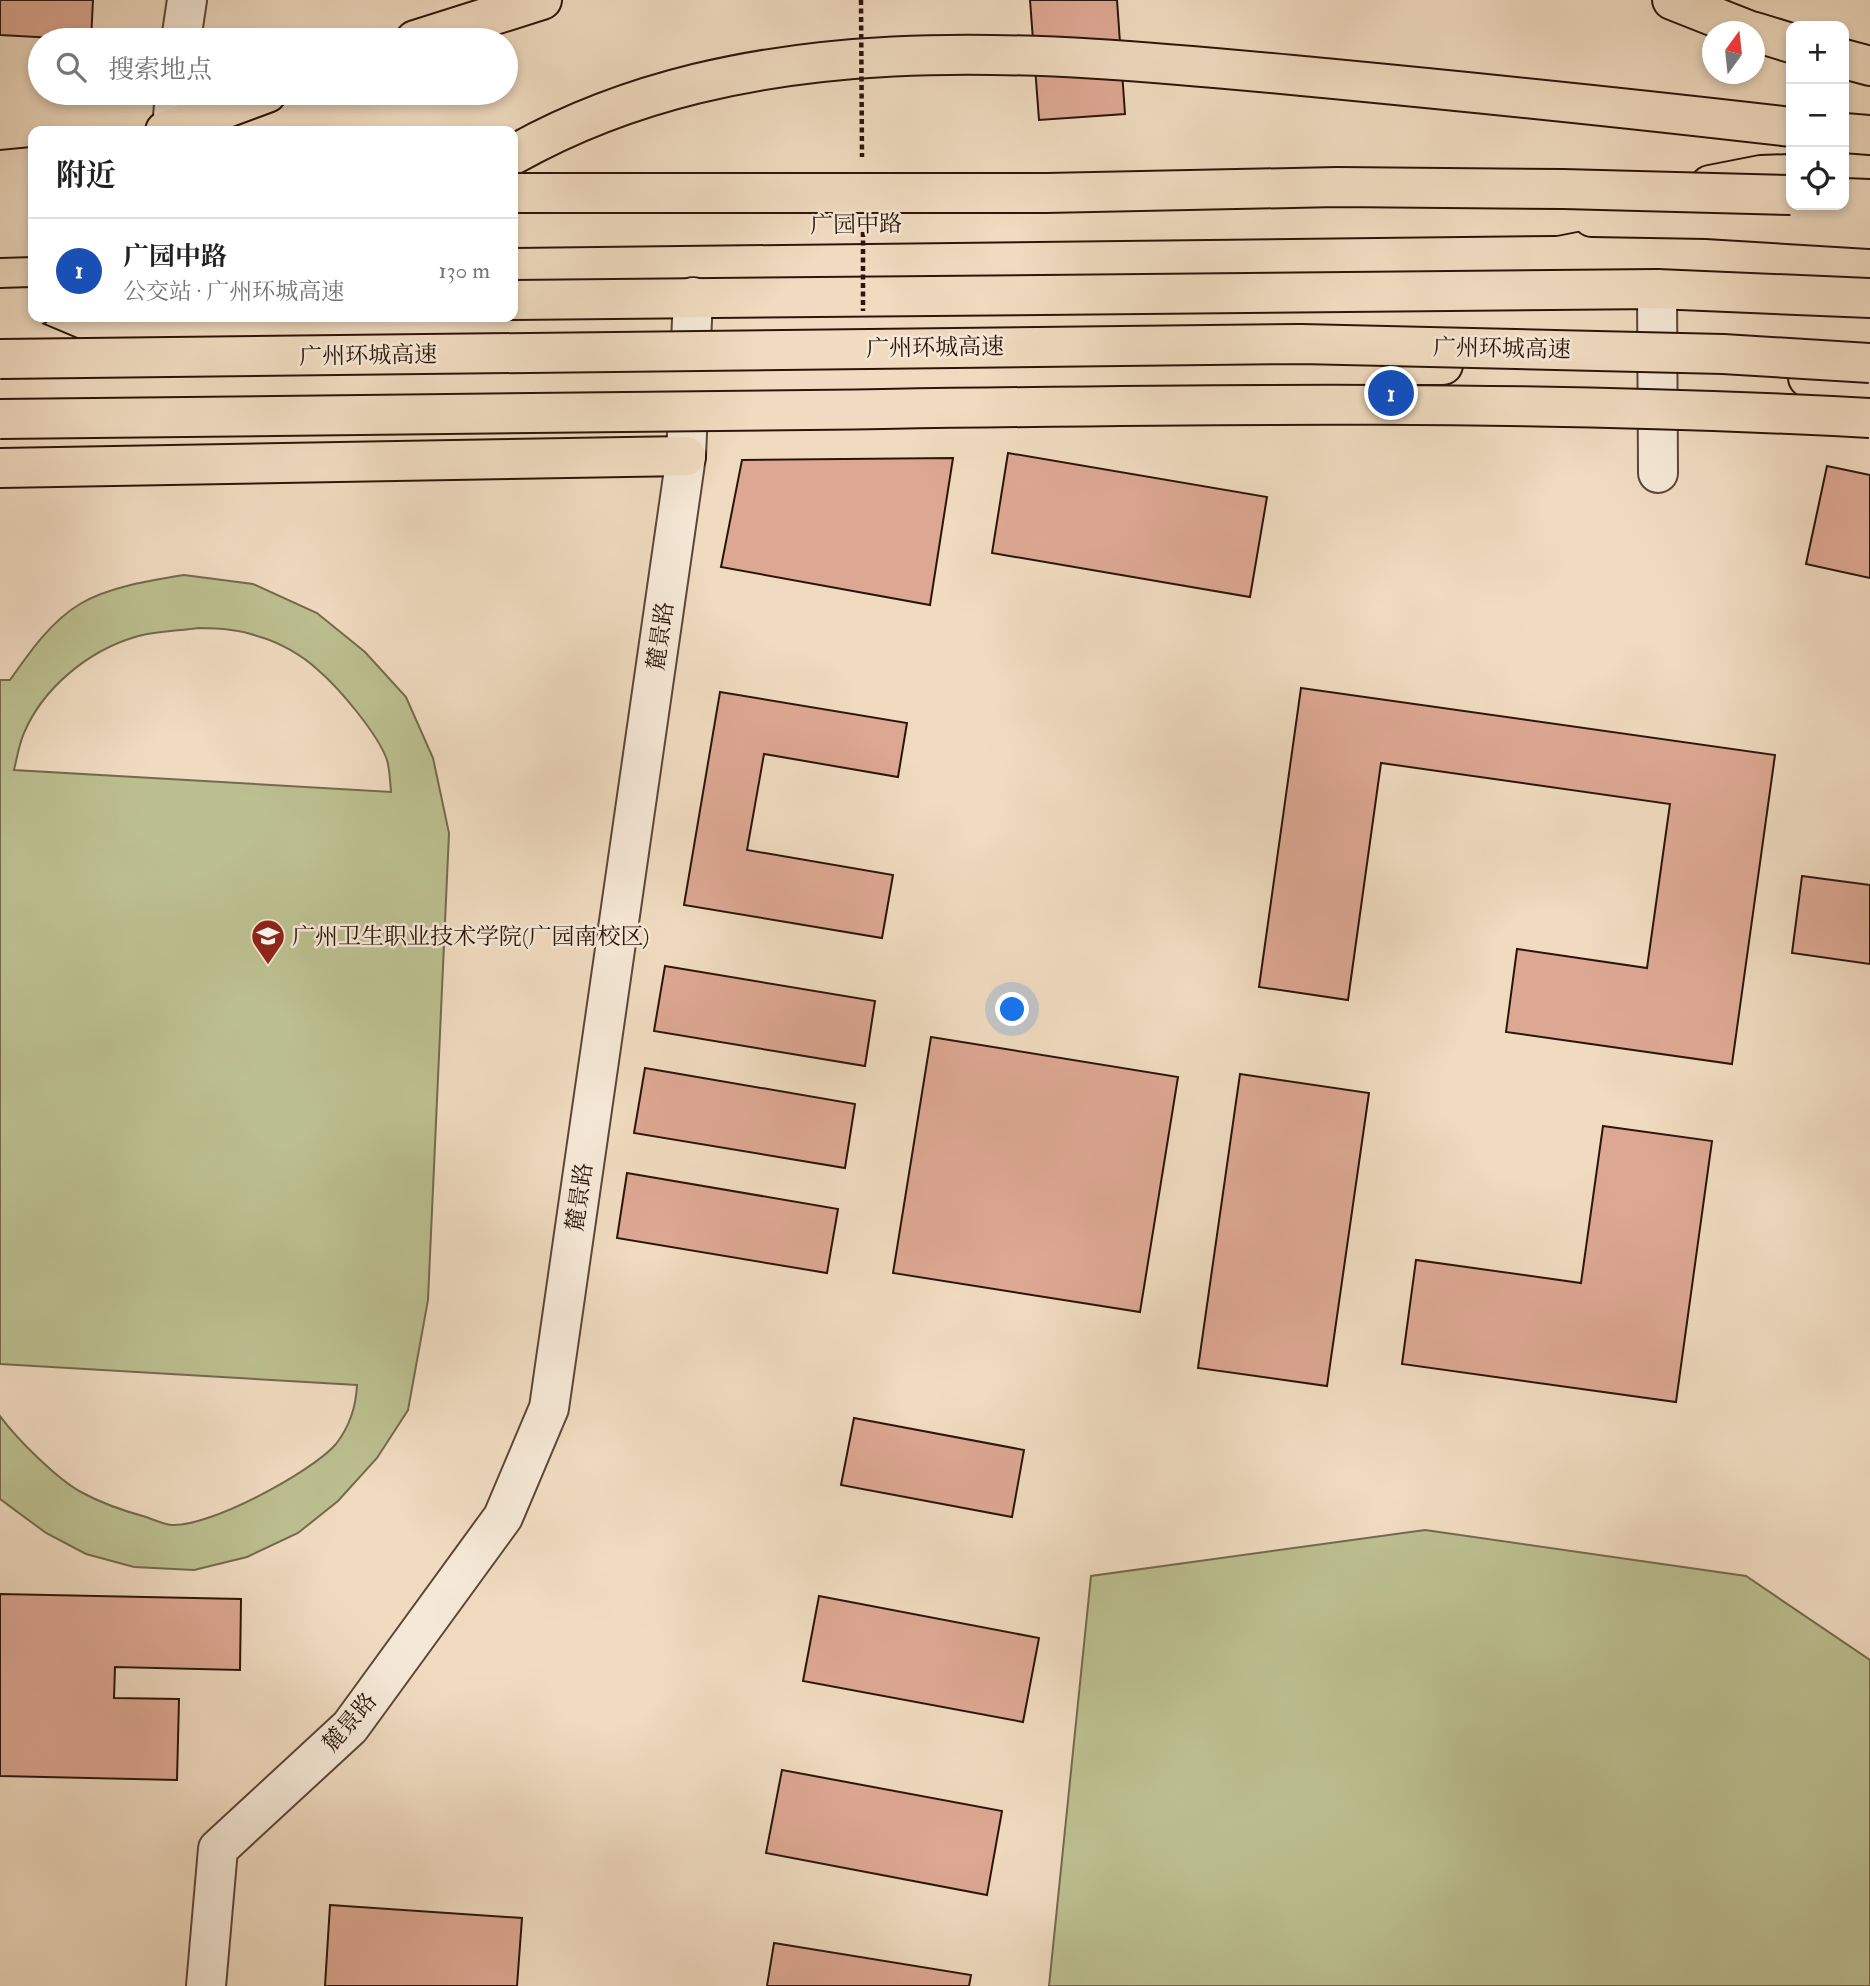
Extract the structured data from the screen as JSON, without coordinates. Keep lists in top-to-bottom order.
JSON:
{
  "streets": {
    "main road": ["广园中路", "广州环城高速"],
    "street": ["麓景路"]
  },
  "places": {
    "school or university": ["广州卫生职业技术学院(广园南校区)"]
  },
  "north": "top",
  "page": {
    "map_buttons": ["+", "−"],
    "search": "搜索地点",
    "heading": "附近",
    "list": [
      {
        "mark": "1",
        "name": "广园中路",
        "note": "公交站 · 广州环城高速",
        "value": "130 m"
      }
    ],
    "pins": "1"
  }
}
